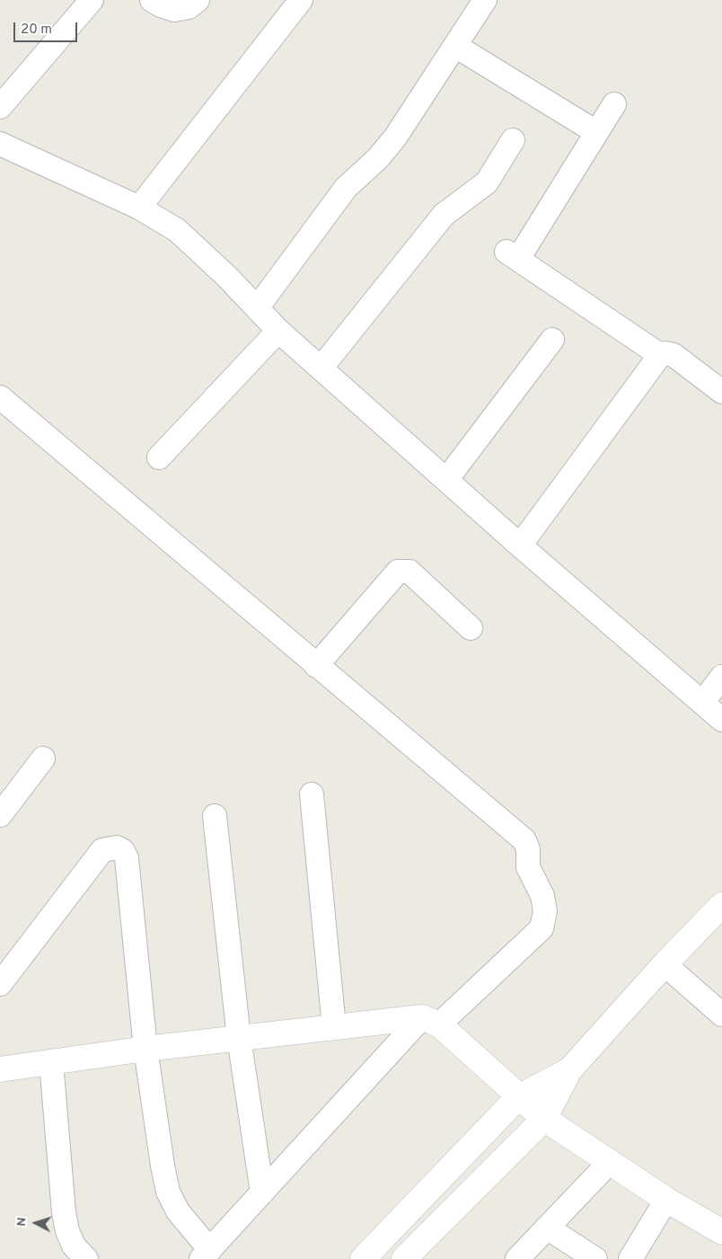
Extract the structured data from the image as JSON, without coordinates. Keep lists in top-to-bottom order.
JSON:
{
  "scale_bar": "20 m",
  "north": "left"
}
